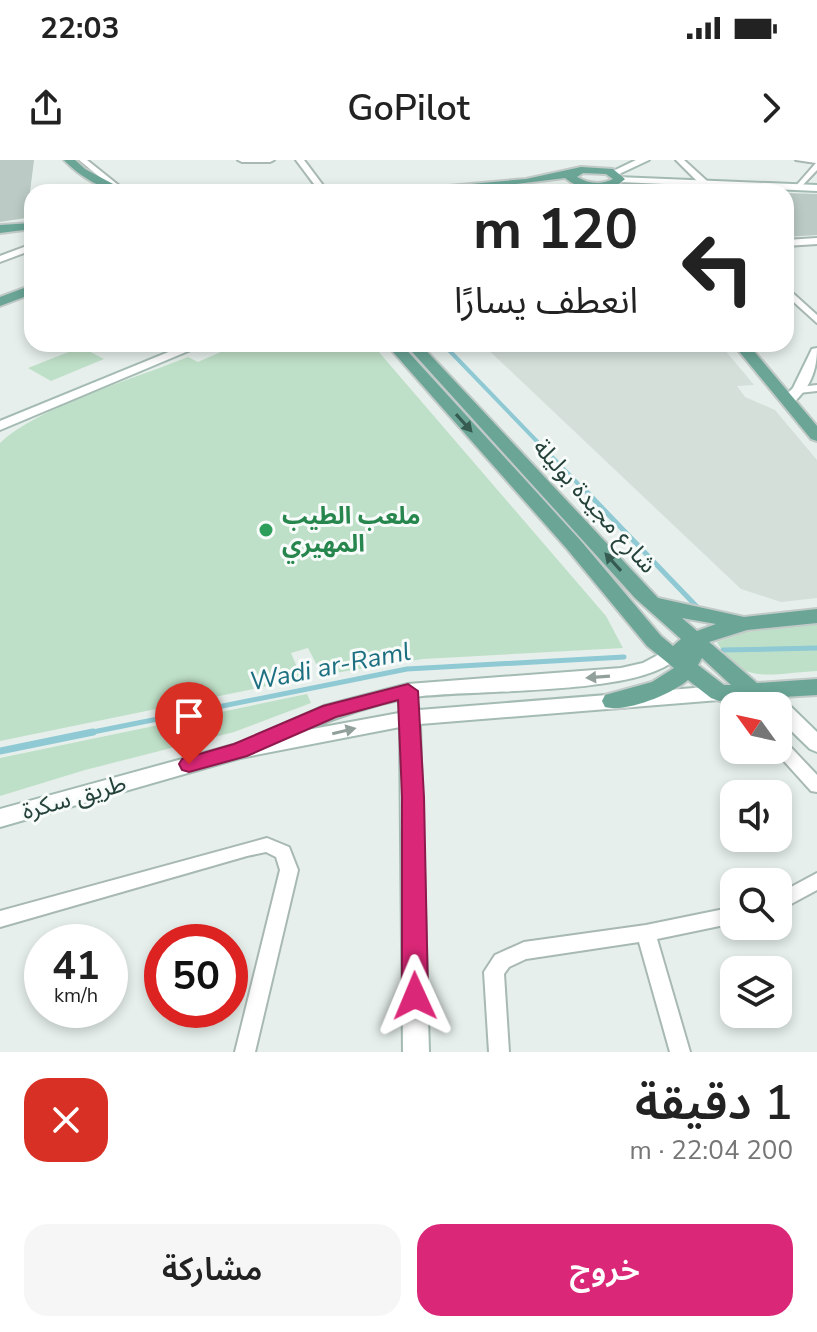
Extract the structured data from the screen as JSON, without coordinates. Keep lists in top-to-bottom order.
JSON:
{
  "streets": {
    "main road": ["شارع مجيدة بوليلة", "طريق سكرة"]
  },
  "water": ["Wadi ar-Raml"],
  "places": ["ملعب الطيب المهيري"],
  "north": "top left",
  "page": {
    "status": "22:03",
    "header": "GoPilot",
    "turn": ["120 m", "انعطف يسارًا"],
    "speed": "41 km/h",
    "limit": "50",
    "heading": ["1 دقيقة", "200 m · 22:04"],
    "buttons": ["خروج", "مشاركة"]
  }
}
